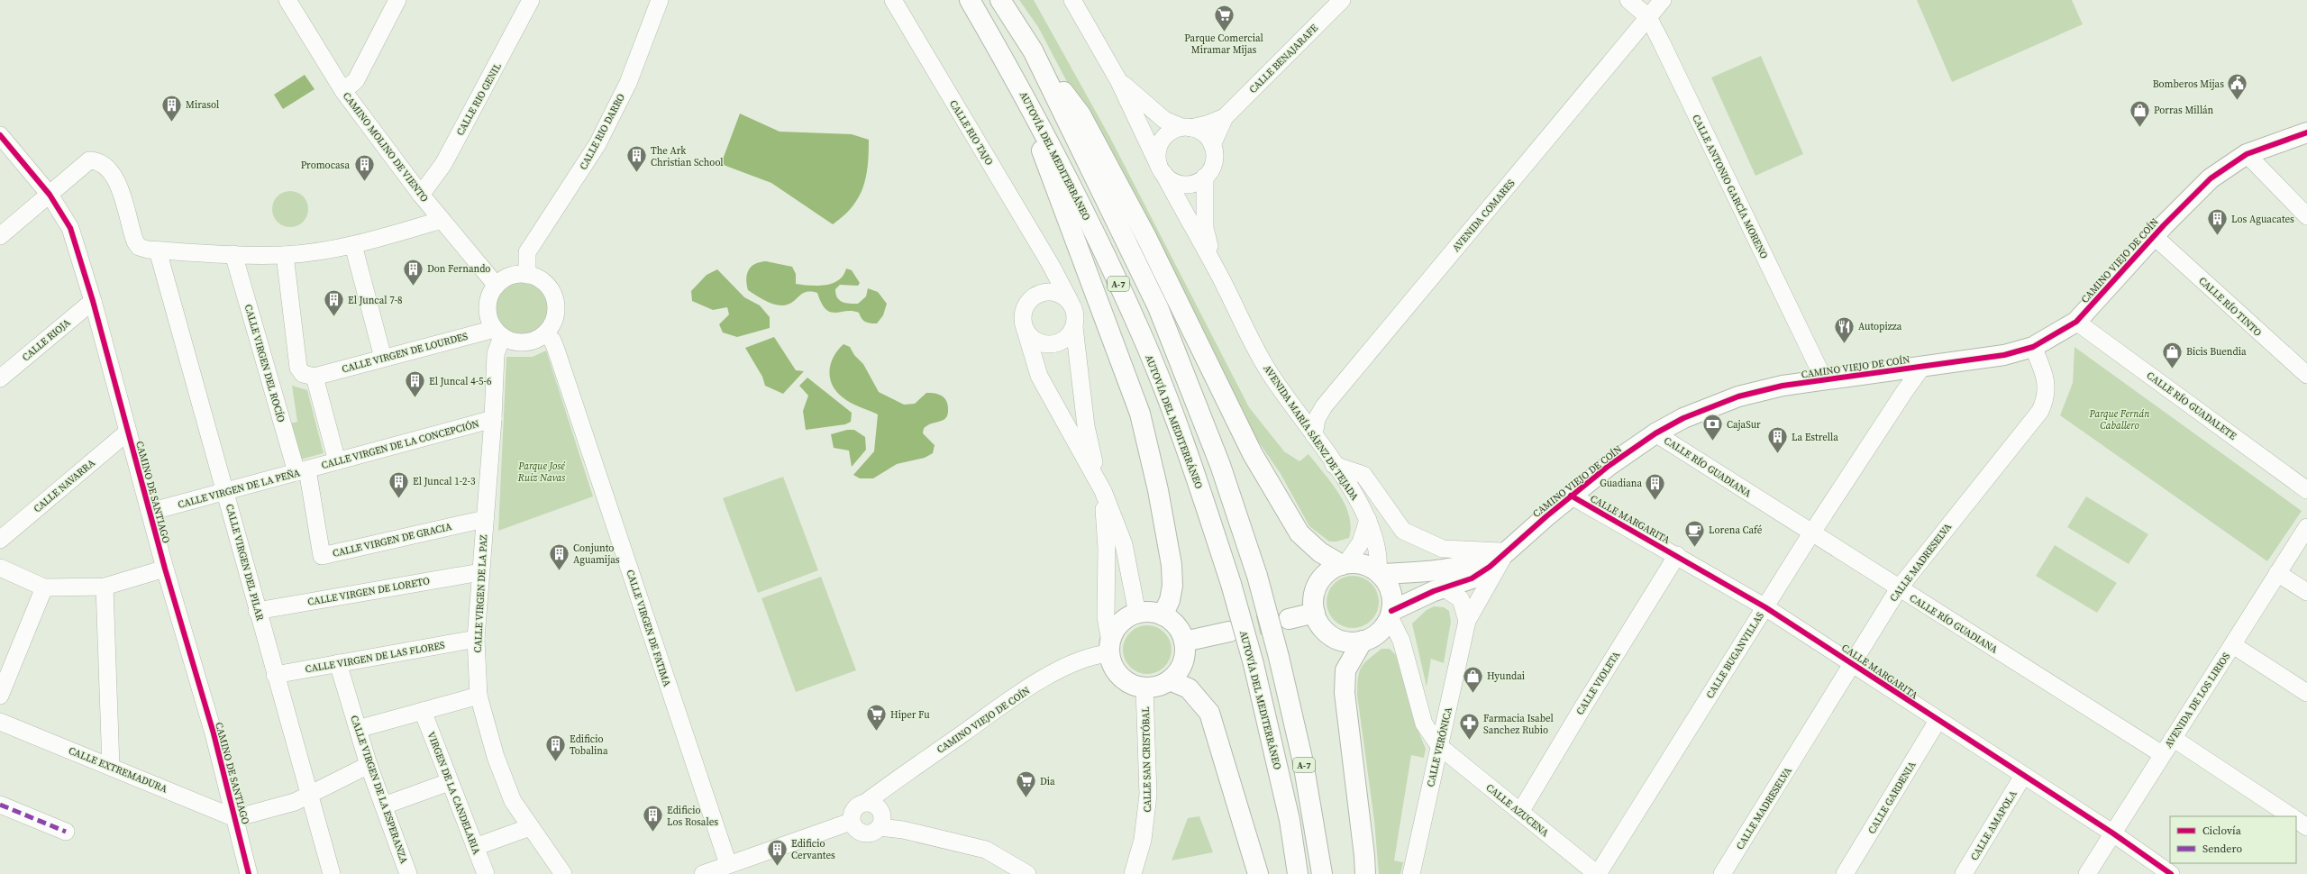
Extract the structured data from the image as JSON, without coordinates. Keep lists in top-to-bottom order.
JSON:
{
  "streets": {
    "main road": ["AUTOVÍA DEL MEDITERRÁNEO", "CAMINO VIEJO DE COÍN", "A-7"],
    "street": [
      "CALLE BENAJARAFE",
      "CALLE RIO GENIL",
      "CALLE RIO DARRO",
      "CALLE RIO TAJO",
      "CAMINO MOLINO DE VIENTO",
      "CALLE ANTONIO GARCÍA MORENO",
      "AVENIDA COMARES",
      "CALLE RÍO TINTO",
      "CALLE RIOJA",
      "CALLE VIRGEN DE LOURDES",
      "CALLE VIRGEN DEL ROCÍO",
      "CALLE RÍO GUADALETE",
      "AVENIDA MARÍA SÁENZ DE TEJADA",
      "CALLE VIRGEN DE LA CONCEPCIÓN",
      "CALLE RÍO GUADIANA",
      "CALLE NAVARRA",
      "CALLE VIRGEN DE LA PEÑA",
      "CAMINO DE SANTIAGO",
      "CALLE MARGARITA",
      "CALLE VIRGEN DE GRACIA",
      "CALLE VIRGEN DEL PILAR",
      "CALLE MADRESELVA",
      "CALLE VIRGEN DE LORETO",
      "CALLE VIRGEN DE LA PAZ",
      "CALLE VIRGEN DE FATIMA",
      "CALLE BUGANVILLAS",
      "CALLE VIRGEN DE LAS FLORES",
      "CALLE VIOLETA",
      "AVENIDA DE LOS LIRIOS",
      "CALLE VERÓNICA",
      "CALLE SAN CRISTÓBAL",
      "CALLE EXTREMADURA",
      "CALLE VIRGEN DE LA ESPERANZA",
      "VIRGEN DE LA CANDELARIA",
      "CALLE GARDENIA",
      "CALLE AZUCENA",
      "CALLE AMAPOLA"
    ]
  },
  "crossings": [
    ["CALLE BENAJARAFE", "AVENIDA MARÍA SÁENZ DE TEJADA"],
    ["CALLE RIO GENIL", "CAMINO MOLINO DE VIENTO"],
    ["CALLE RIO DARRO", "CAMINO MOLINO DE VIENTO"],
    ["CALLE RIO DARRO", "CALLE VIRGEN DE LOURDES"],
    ["CALLE RIO DARRO", "CALLE VIRGEN DE LA PAZ"],
    ["CALLE RIO DARRO", "CALLE VIRGEN DE FATIMA"],
    ["CAMINO MOLINO DE VIENTO", "CALLE VIRGEN DE LOURDES"],
    ["CAMINO MOLINO DE VIENTO", "CALLE VIRGEN DE LA PAZ"],
    ["CAMINO MOLINO DE VIENTO", "CALLE VIRGEN DE FATIMA"],
    ["CALLE ANTONIO GARCÍA MORENO", "AVENIDA COMARES"],
    ["CALLE ANTONIO GARCÍA MORENO", "CAMINO VIEJO DE COÍN"],
    ["AVENIDA COMARES", "AVENIDA MARÍA SÁENZ DE TEJADA"],
    ["CAMINO VIEJO DE COÍN", "CALLE RÍO TINTO"],
    ["CAMINO VIEJO DE COÍN", "CALLE RÍO GUADALETE"],
    ["CAMINO VIEJO DE COÍN", "AVENIDA MARÍA SÁENZ DE TEJADA"],
    ["CAMINO VIEJO DE COÍN", "CALLE RÍO GUADIANA"],
    ["CAMINO VIEJO DE COÍN", "CALLE MARGARITA"],
    ["CAMINO VIEJO DE COÍN", "CALLE MADRESELVA"],
    ["CAMINO VIEJO DE COÍN", "CALLE BUGANVILLAS"],
    ["CAMINO VIEJO DE COÍN", "CALLE VERÓNICA"],
    ["CAMINO VIEJO DE COÍN", "CALLE SAN CRISTÓBAL"],
    ["CAMINO VIEJO DE COÍN", "CALLE AZUCENA"],
    ["CALLE RIOJA", "CAMINO DE SANTIAGO"],
    ["CALLE VIRGEN DE LOURDES", "CALLE VIRGEN DE LA PAZ"],
    ["CALLE VIRGEN DE LOURDES", "CALLE VIRGEN DE FATIMA"],
    ["CALLE VIRGEN DEL ROCÍO", "CALLE VIRGEN DE LA CONCEPCIÓN"],
    ["CALLE VIRGEN DEL ROCÍO", "CALLE VIRGEN DE LA PEÑA"],
    ["CALLE VIRGEN DEL ROCÍO", "CALLE VIRGEN DE GRACIA"],
    ["AVENIDA MARÍA SÁENZ DE TEJADA", "CALLE AZUCENA"],
    ["CALLE VIRGEN DE LA CONCEPCIÓN", "CALLE VIRGEN DE LA PEÑA"],
    ["CALLE VIRGEN DE LA CONCEPCIÓN", "CALLE VIRGEN DE GRACIA"],
    ["CALLE VIRGEN DE LA CONCEPCIÓN", "CALLE VIRGEN DE LA PAZ"],
    ["CALLE RÍO GUADIANA", "CALLE MADRESELVA"],
    ["CALLE RÍO GUADIANA", "CALLE BUGANVILLAS"],
    ["CALLE RÍO GUADIANA", "AVENIDA DE LOS LIRIOS"],
    ["CALLE NAVARRA", "CAMINO DE SANTIAGO"],
    ["CALLE VIRGEN DE LA PEÑA", "CAMINO DE SANTIAGO"],
    ["CALLE VIRGEN DE LA PEÑA", "CALLE VIRGEN DE GRACIA"],
    ["CALLE VIRGEN DE LA PEÑA", "CALLE VIRGEN DEL PILAR"],
    ["CAMINO DE SANTIAGO", "CALLE EXTREMADURA"],
    ["CALLE MARGARITA", "CALLE MADRESELVA"],
    ["CALLE MARGARITA", "CALLE BUGANVILLAS"],
    ["CALLE MARGARITA", "CALLE VIOLETA"],
    ["CALLE MARGARITA", "AVENIDA DE LOS LIRIOS"],
    ["CALLE MARGARITA", "CALLE GARDENIA"],
    ["CALLE MARGARITA", "CALLE AMAPOLA"],
    ["CALLE VIRGEN DE GRACIA", "CALLE VIRGEN DE LA PAZ"],
    ["CALLE VIRGEN DEL PILAR", "CALLE VIRGEN DE LORETO"],
    ["CALLE VIRGEN DEL PILAR", "CALLE VIRGEN DE LAS FLORES"],
    ["CALLE VIRGEN DE LORETO", "CALLE VIRGEN DE LA PAZ"],
    ["CALLE VIRGEN DE LA PAZ", "CALLE VIRGEN DE FATIMA"],
    ["CALLE VIRGEN DE LA PAZ", "CALLE VIRGEN DE LAS FLORES"],
    ["CALLE BUGANVILLAS", "CALLE AZUCENA"],
    ["CALLE VIRGEN DE LAS FLORES", "CALLE VIRGEN DE LA ESPERANZA"],
    ["CALLE VIOLETA", "CALLE AZUCENA"],
    ["CALLE VERÓNICA", "CALLE AZUCENA"]
  ],
  "parks": ["Parque Fernán Caballero", "Parque José Ruiz Navas"],
  "places": {
    "supermarket": ["Parque Comercial Miramar Mijas", "Hiper Fu", "Dia"],
    "public building": ["Bomberos Mijas"],
    "building": [
      "Mirasol",
      "The Ark Christian School",
      "Promocasa",
      "Los Aguacates",
      "Don Fernando",
      "El Juncal 7-8",
      "El Juncal 4-5-6",
      "La Estrella",
      "El Juncal 1-2-3",
      "Guadiana",
      "Conjunto Aguamijas",
      "Edificio Tobalina",
      "Edificio Los Rosales",
      "Edificio Cervantes"
    ],
    "shop": ["Porras Millán", "Bicis Buendia", "Hyundai"],
    "restaurant": ["Autopizza"],
    "bank": ["CajaSur"],
    "cafe": ["Lorena Café"],
    "pharmacy": ["Farmacia Isabel Sanchez Rubio"]
  },
  "legend": ["Ciclovía", "Sendero"]
}
